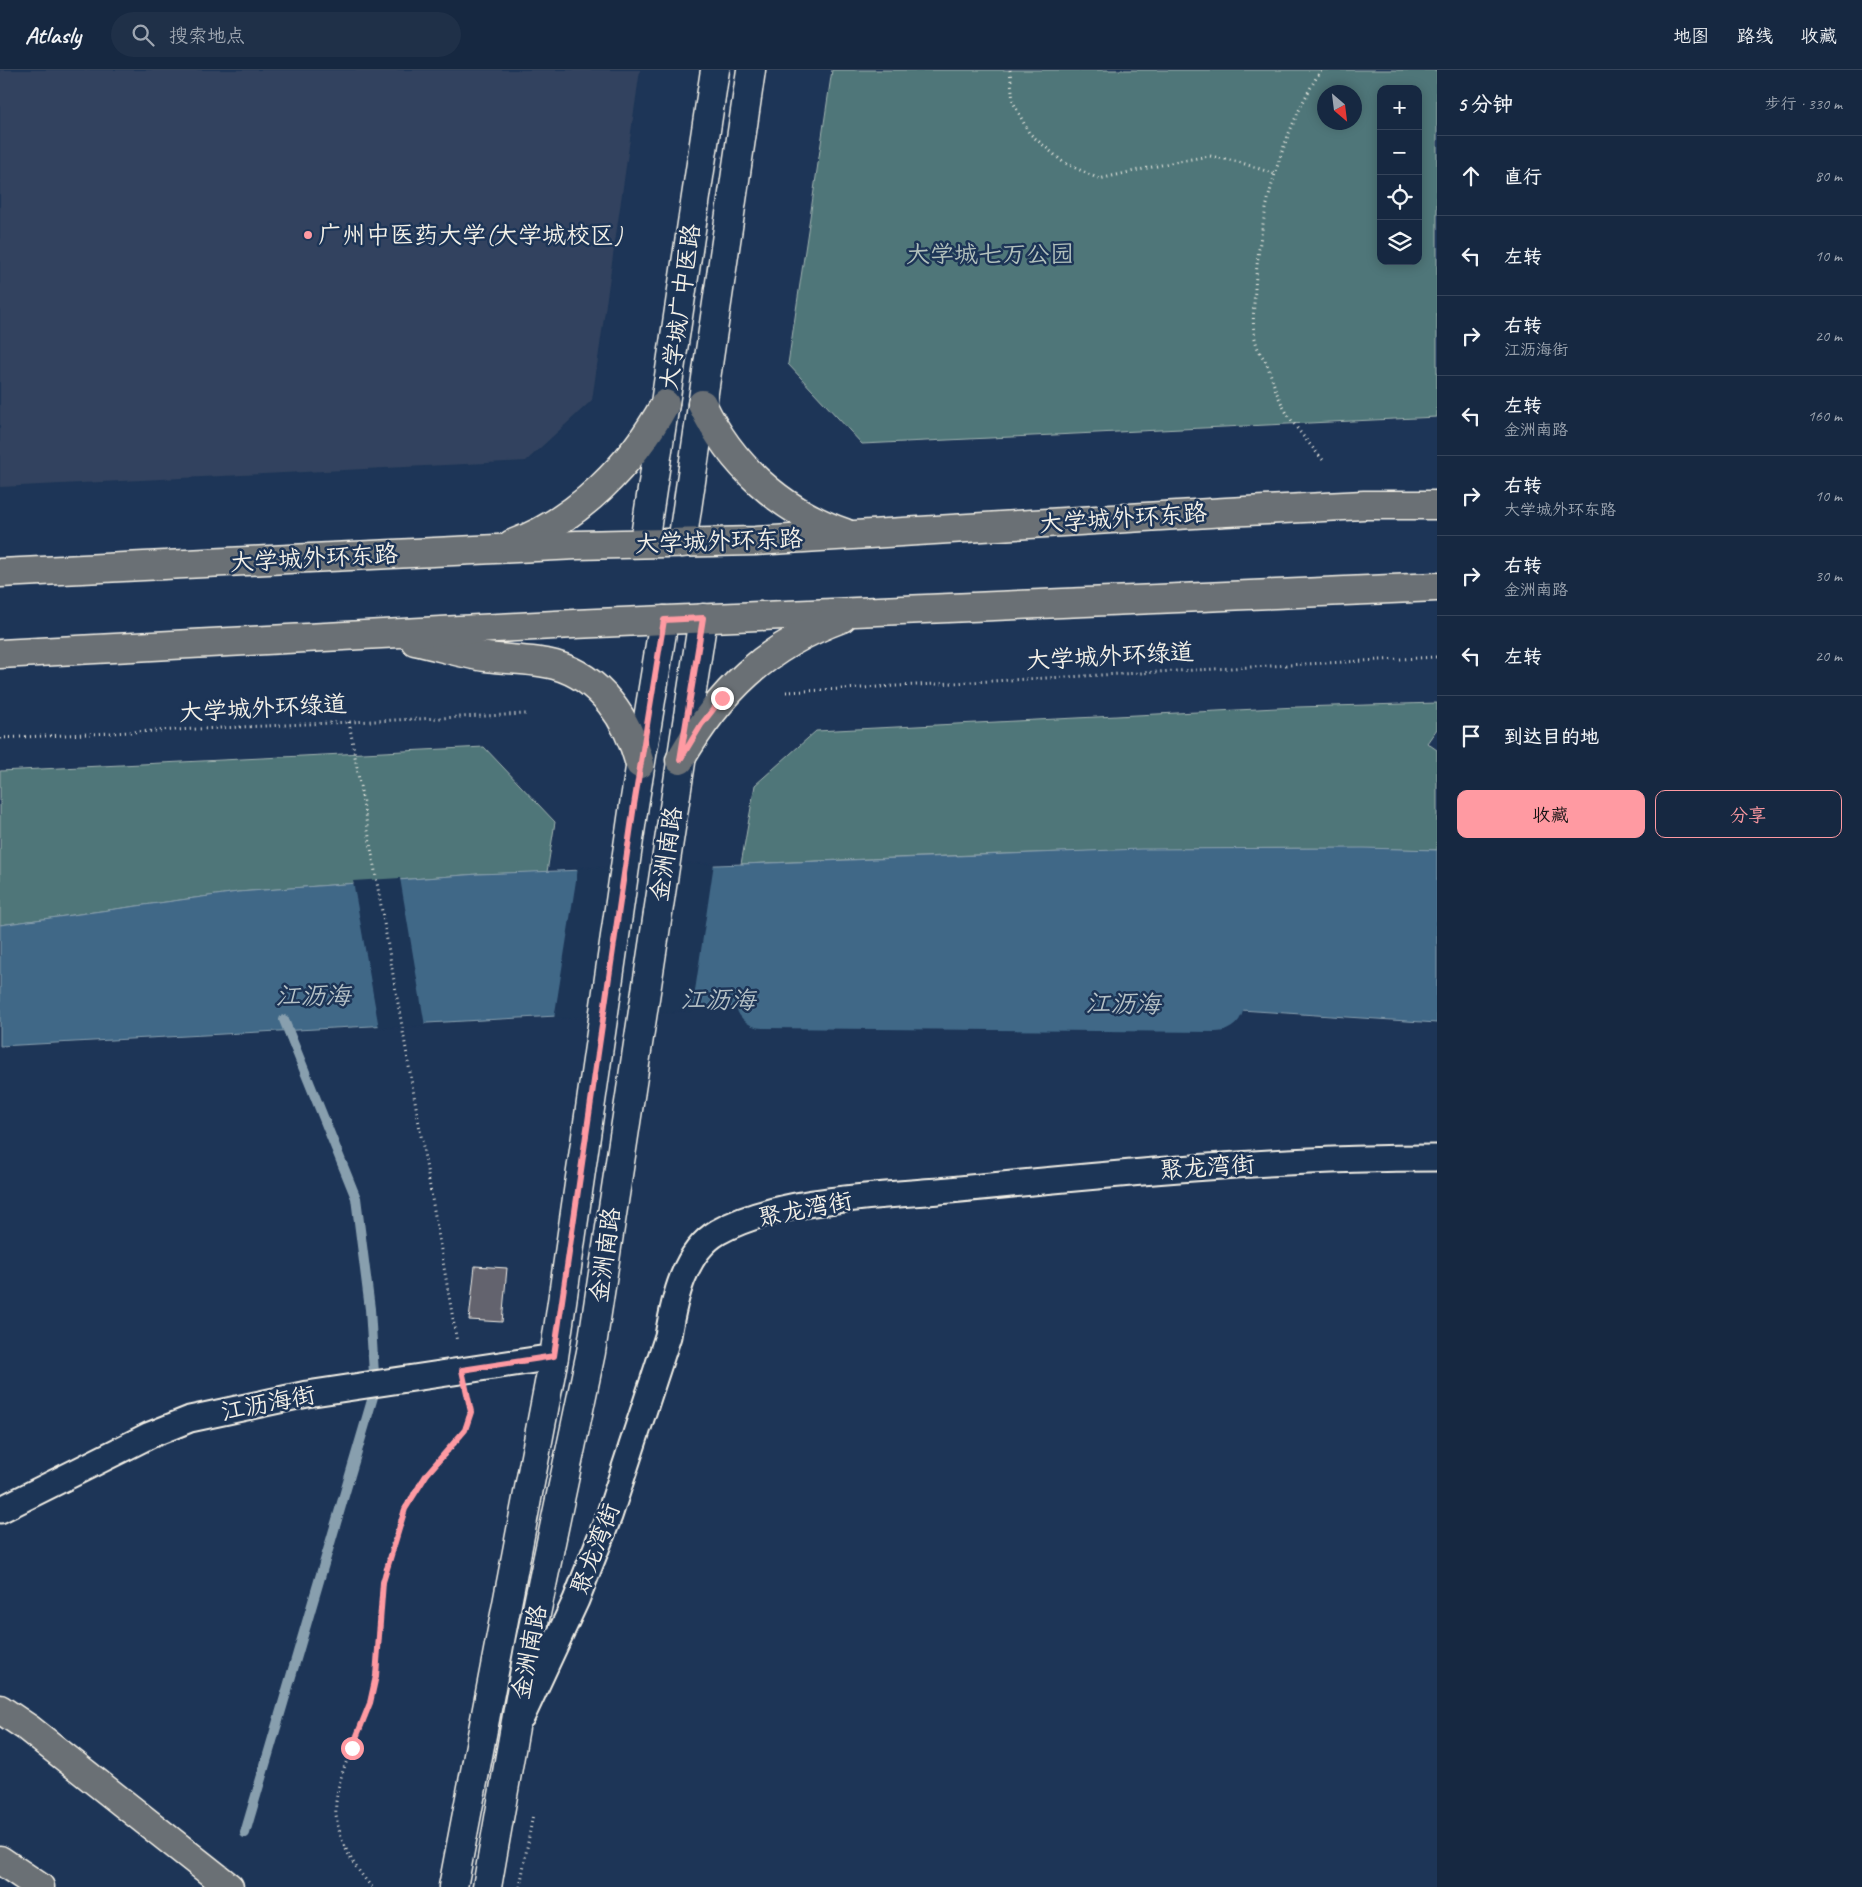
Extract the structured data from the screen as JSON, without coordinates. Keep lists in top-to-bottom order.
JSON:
{
  "streets": {
    "main road": ["大学城广中医路", "大学城外环东路", "金洲南路"],
    "street": ["聚龙湾街", "江沥海街"],
    "path": ["大学城外环绿道"]
  },
  "crossings": [
    ["大学城广中医路", "大学城外环东路"],
    ["金洲南路", "聚龙湾街"],
    ["金洲南路", "江沥海街"]
  ],
  "water": ["江沥海"],
  "parks": ["大学城七万公园"],
  "places": ["广州中医药大学(大学城校区)"],
  "north": "bottom right",
  "page": {
    "header": "Atlasly",
    "search": "搜索地点",
    "nav": ["地图", "路线", "收藏"],
    "heading": ["5 分钟", "步行 · 330 m"],
    "map_buttons": ["+", "−"],
    "list": [
      ["直行", "80 m"],
      ["左转", "10 m"],
      ["右转", "江沥海街", "20 m"],
      ["左转", "金洲南路", "160 m"],
      ["右转", "大学城外环东路", "10 m"],
      ["右转", "金洲南路", "30 m"],
      ["左转", "20 m"],
      "到达目的地"
    ],
    "buttons": ["收藏", "分享"]
  }
}
